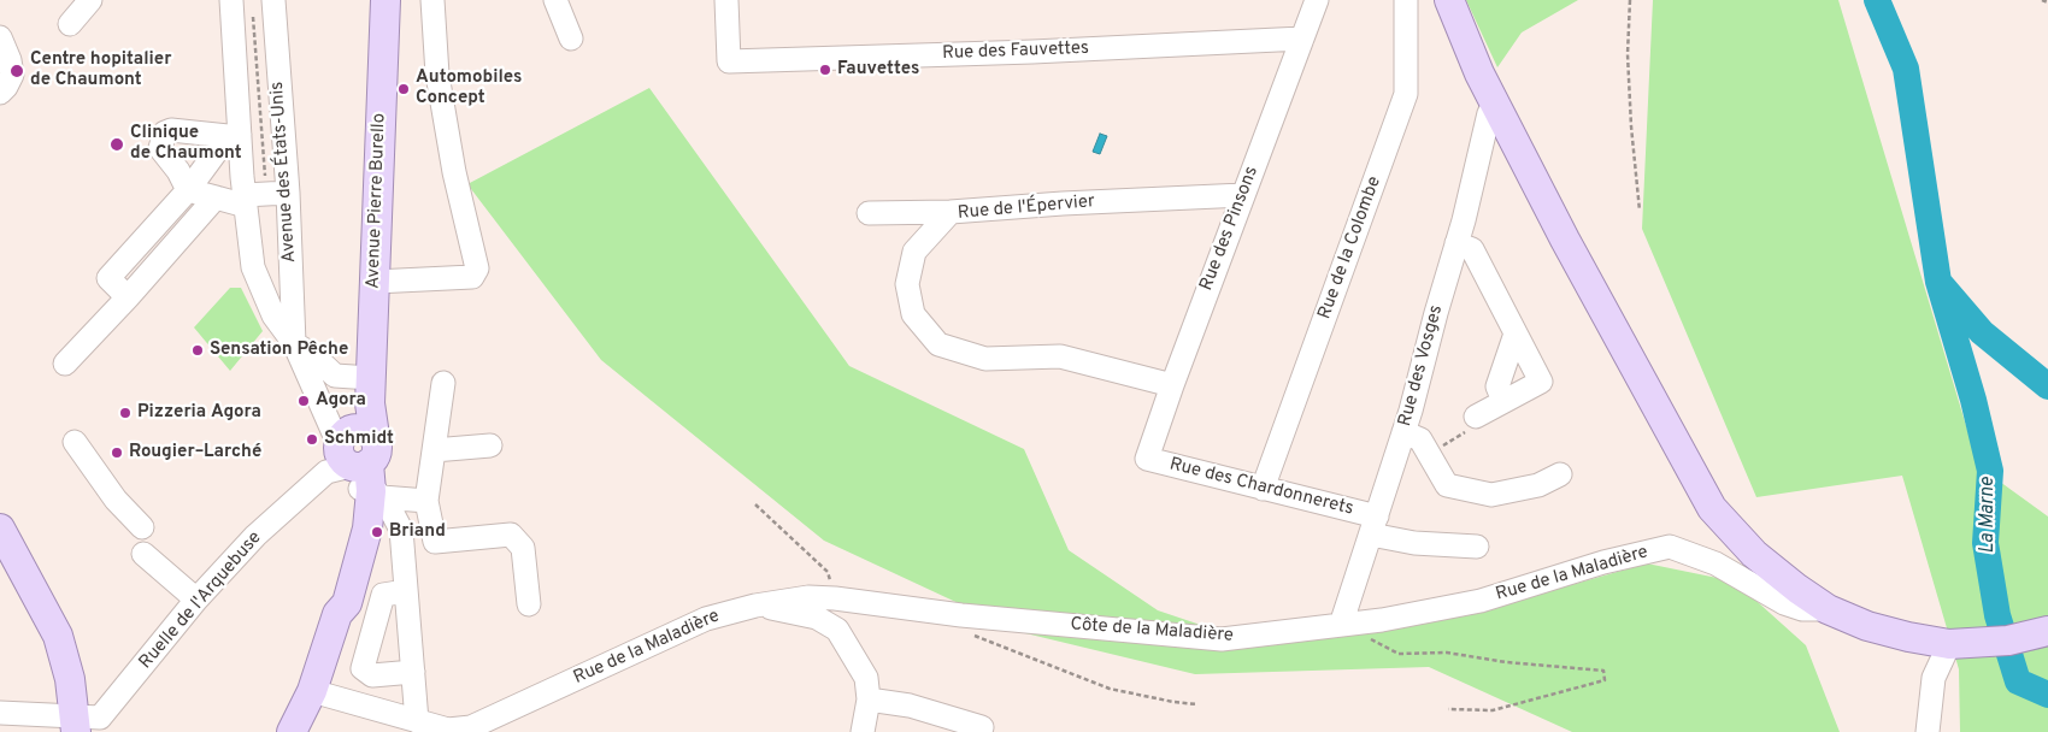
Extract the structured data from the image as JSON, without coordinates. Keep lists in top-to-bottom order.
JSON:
{
  "streets": {
    "main road": ["Avenue Pierre Burello"],
    "street": [
      "Rue des Fauvettes",
      "Avenue des États-Unis",
      "Rue de l'Épervier",
      "Rue des Pinsons",
      "Rue de la Colombe",
      "Rue des Vosges",
      "Rue des Chardonnerets",
      "Rue de la Maladière",
      "Ruelle de l'Arquebuse",
      "Côte de la Maladière"
    ]
  },
  "crossings": [
    ["Rue des Fauvettes", "Rue des Pinsons"],
    ["Avenue des États-Unis", "Avenue Pierre Burello"],
    ["Avenue des États-Unis", "Ruelle de l'Arquebuse"],
    ["Rue de l'Épervier", "Rue des Pinsons"],
    ["Rue des Pinsons", "Rue des Chardonnerets"],
    ["Rue de la Colombe", "Rue des Chardonnerets"],
    ["Rue des Vosges", "Rue des Chardonnerets"],
    ["Rue des Vosges", "Rue de la Maladière"],
    ["Rue des Vosges", "Côte de la Maladière"],
    ["Rue de la Maladière", "Côte de la Maladière"]
  ],
  "water": ["La Marne"],
  "places": [
    "Fauvettes",
    "Centre hopitalier de Chaumont",
    "Automobiles Concept",
    "Clinique de Chaumont",
    "Sensation Pêche",
    "Agora",
    "Pizzeria Agora",
    "Schmidt",
    "Rougier–Larché",
    "Briand"
  ]
}
